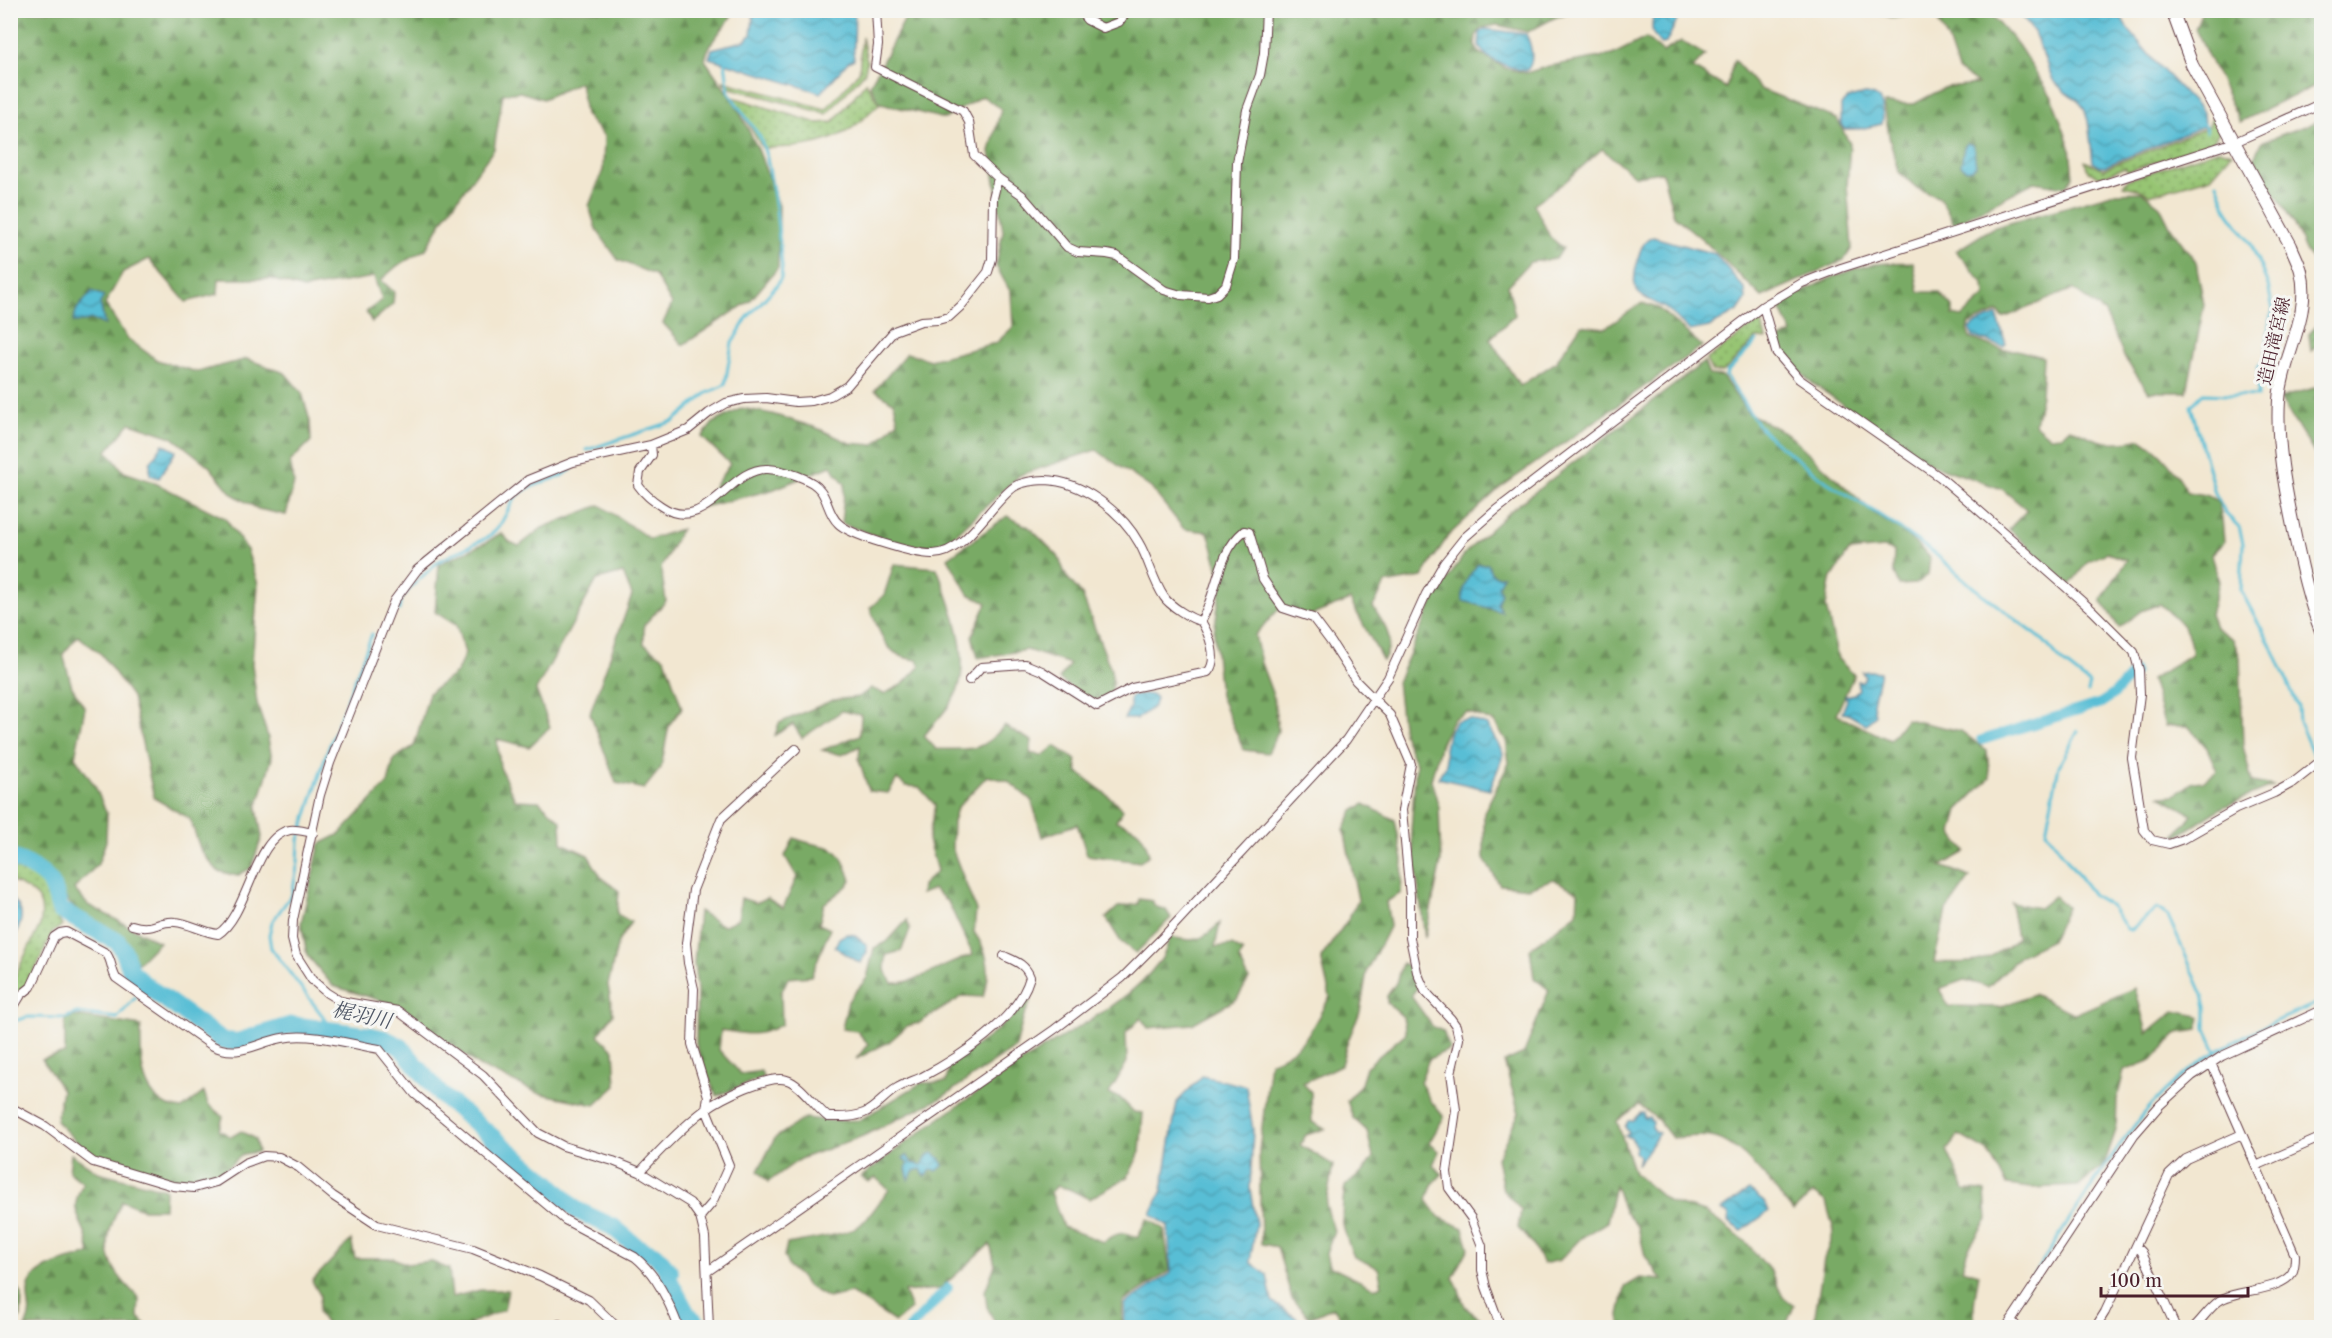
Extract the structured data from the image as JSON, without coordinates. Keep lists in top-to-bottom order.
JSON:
{
  "streets": {
    "main road": ["造田滝宮線"]
  },
  "water": ["梶羽川"],
  "scale_bar": "100 m"
}
